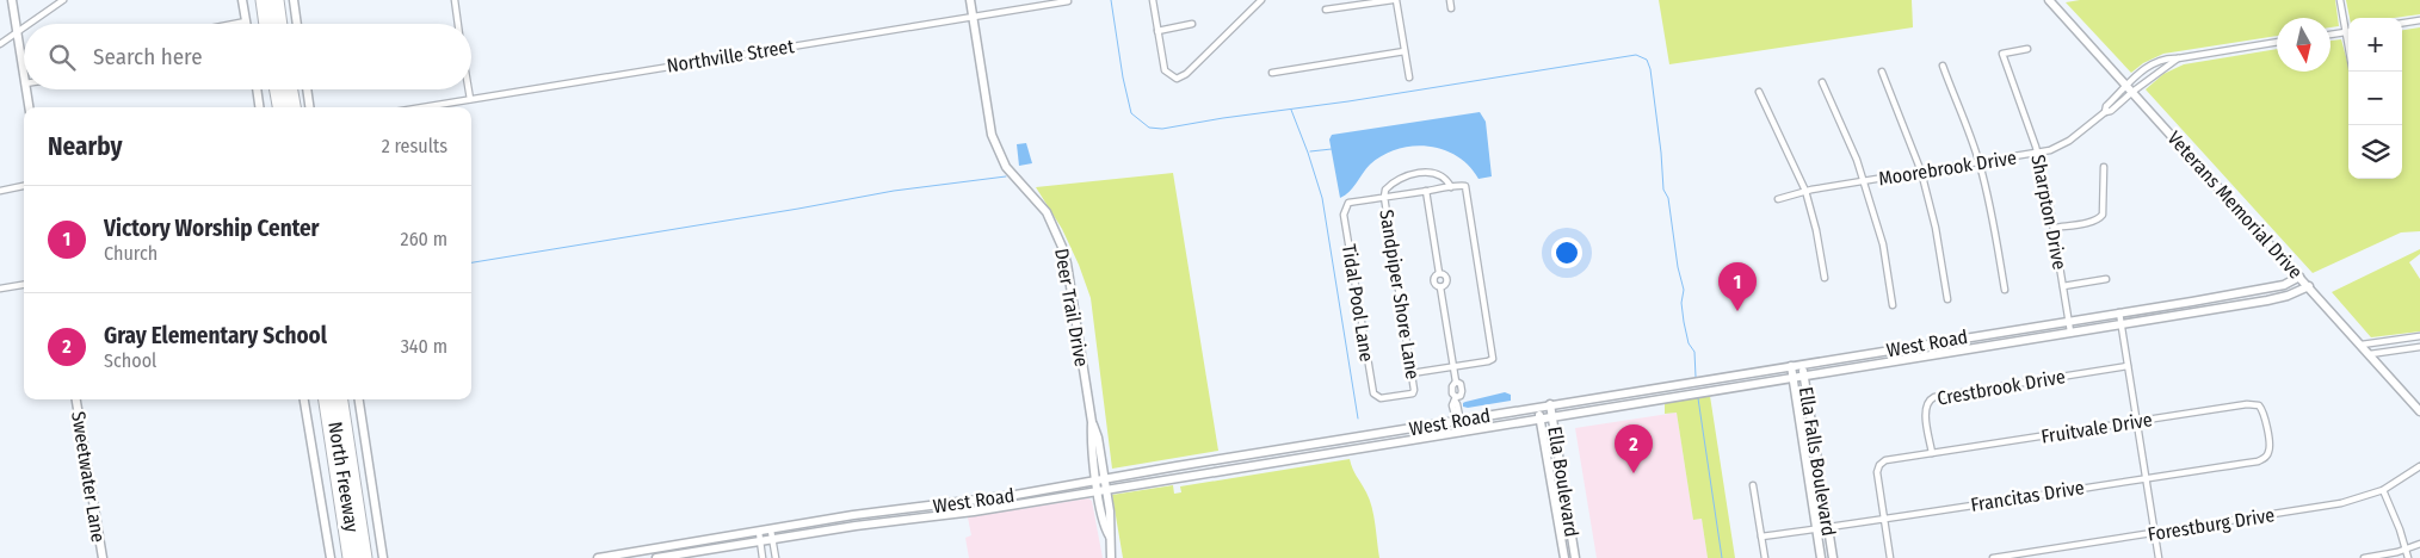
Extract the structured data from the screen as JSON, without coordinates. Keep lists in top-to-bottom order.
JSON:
{
  "streets": {
    "highway": ["North Freeway"],
    "main road": [
      "Veterans Memorial Drive",
      "Deer Trail Drive",
      "West Road",
      "Ella Falls Boulevard",
      "Sweetwater Lane",
      "Ella Boulevard"
    ],
    "street": [
      "Northville Street",
      "Moorebrook Drive",
      "Sharpton Drive",
      "Sandpiper Shore Lane",
      "Tidal Pool Lane",
      "Crestbrook Drive",
      "Fruitvale Drive",
      "Francitas Drive",
      "Forestburg Drive"
    ]
  },
  "crossings": [
    ["Northville Street", "Deer Trail Drive"],
    ["Moorebrook Drive", "Veterans Memorial Drive"],
    ["Moorebrook Drive", "Sharpton Drive"],
    ["Veterans Memorial Drive", "West Road"],
    ["Sharpton Drive", "West Road"],
    ["Sandpiper Shore Lane", "Tidal Pool Lane"],
    ["Deer Trail Drive", "West Road"],
    ["West Road", "Ella Falls Boulevard"],
    ["West Road", "Ella Boulevard"],
    ["Crestbrook Drive", "Fruitvale Drive"],
    ["Fruitvale Drive", "Francitas Drive"],
    ["Ella Falls Boulevard", "Francitas Drive"]
  ],
  "north": "bottom",
  "page": {
    "map_buttons": ["+", "−"],
    "search": "Search here",
    "heading": ["Nearby", "2 results"],
    "list": [
      {
        "mark": "1",
        "name": "Victory Worship Center",
        "note": "Church",
        "value": "260 m"
      },
      {
        "mark": "2",
        "name": "Gray Elementary School",
        "note": "School",
        "value": "340 m"
      }
    ],
    "pins": ["1", "2"]
  }
}
